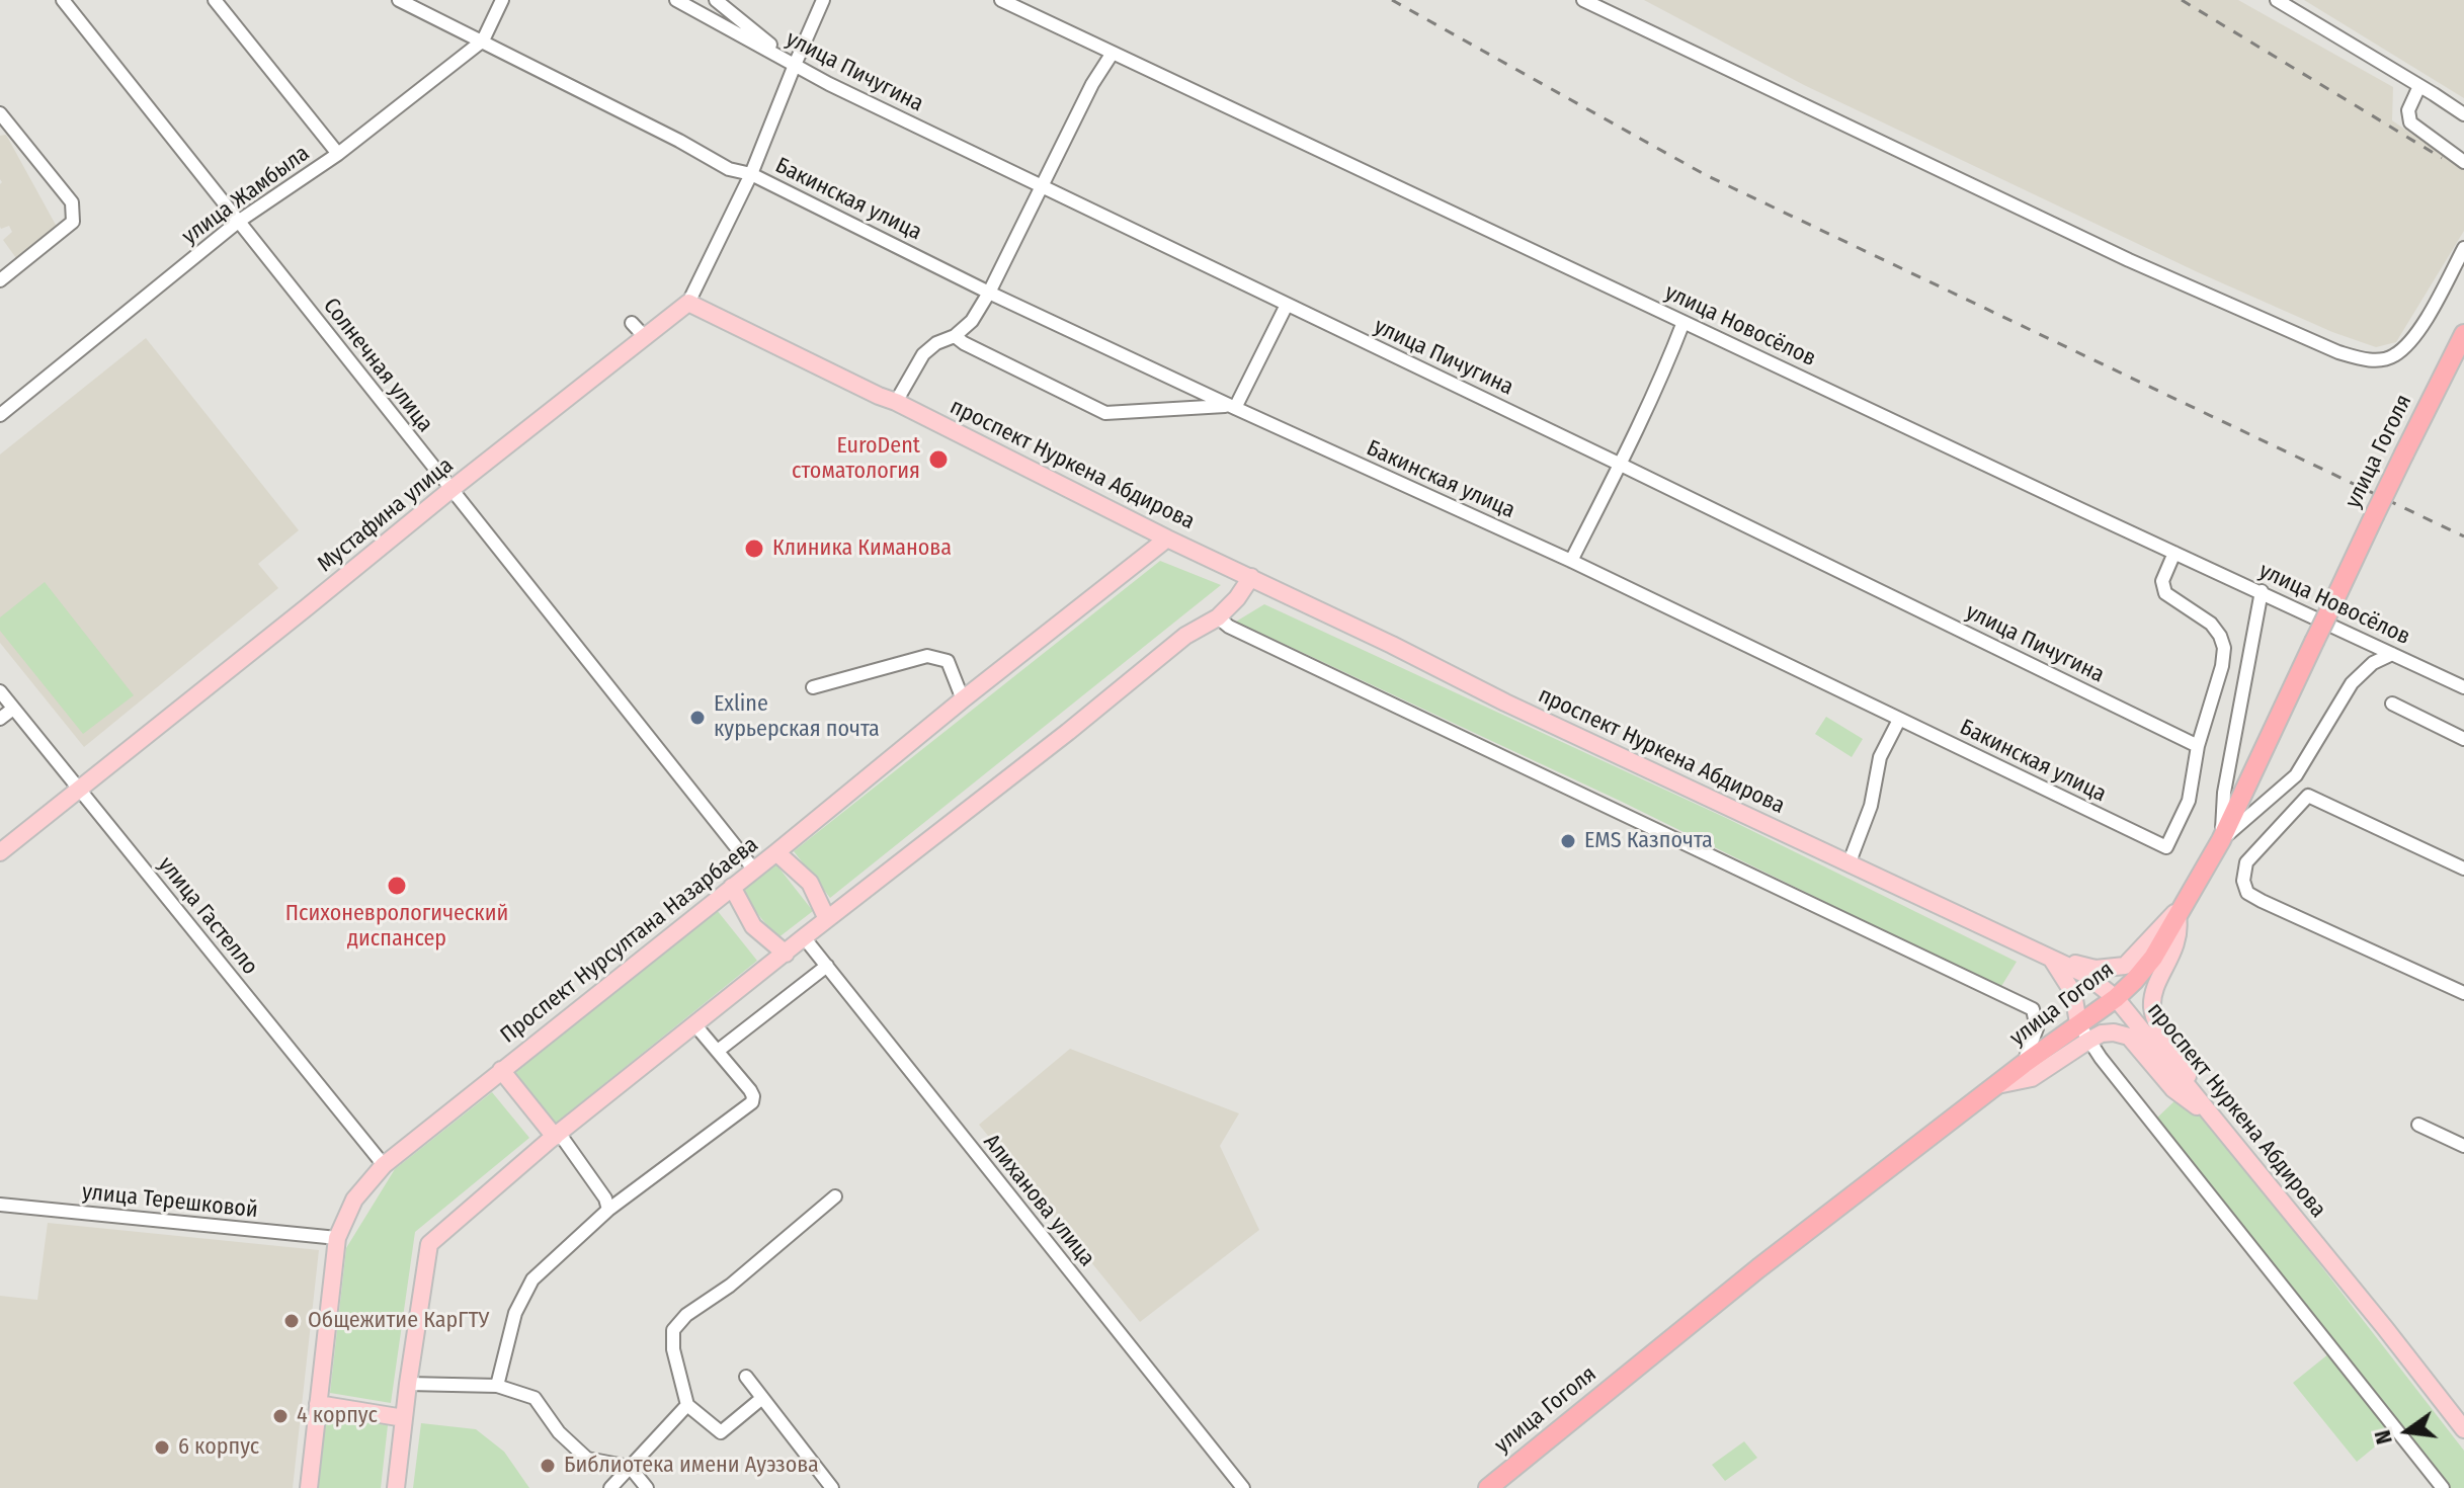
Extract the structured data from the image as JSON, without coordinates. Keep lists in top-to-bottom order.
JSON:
{
  "streets": {
    "highway": ["улица Гоголя"],
    "main road": ["проспект Нуркена Абдирова", "Мустафина улица", "Проспект Нурсултана Назарбаева"],
    "street": [
      "улица Пичугина",
      "улица Жамбыла",
      "Бакинская улица",
      "улица Новосёлов",
      "Солнечная улица",
      "улица Гастелло",
      "Алиханова улица",
      "улица Терешковой"
    ]
  },
  "crossings": [
    ["улица Пичугина", "Бакинская улица"],
    ["улица Пичугина", "Мустафина улица"],
    ["улица Жамбыла", "Бакинская улица"],
    ["улица Жамбыла", "Солнечная улица"],
    ["Бакинская улица", "улица Новосёлов"],
    ["Бакинская улица", "Мустафина улица"],
    ["Солнечная улица", "Мустафина улица"],
    ["Солнечная улица", "Проспект Нурсултана Назарбаева"],
    ["улица Гоголя", "проспект Нуркена Абдирова"],
    ["проспект Нуркена Абдирова", "Мустафина улица"],
    ["проспект Нуркена Абдирова", "Проспект Нурсултана Назарбаева"],
    ["Мустафина улица", "улица Гастелло"],
    ["улица Гастелло", "Проспект Нурсултана Назарбаева"],
    ["Проспект Нурсултана Назарбаева", "улица Терешковой"]
  ],
  "places": [
    "EuroDent стоматология",
    "Клиника Киманова",
    "Exline курьерская почта",
    "EMS Казпочта",
    "Психоневрологический диспансер",
    "Общежитие КарГТУ",
    "4 корпус",
    "6 корпус",
    "Библиотека имени Ауэзова"
  ],
  "north": "left"
}
